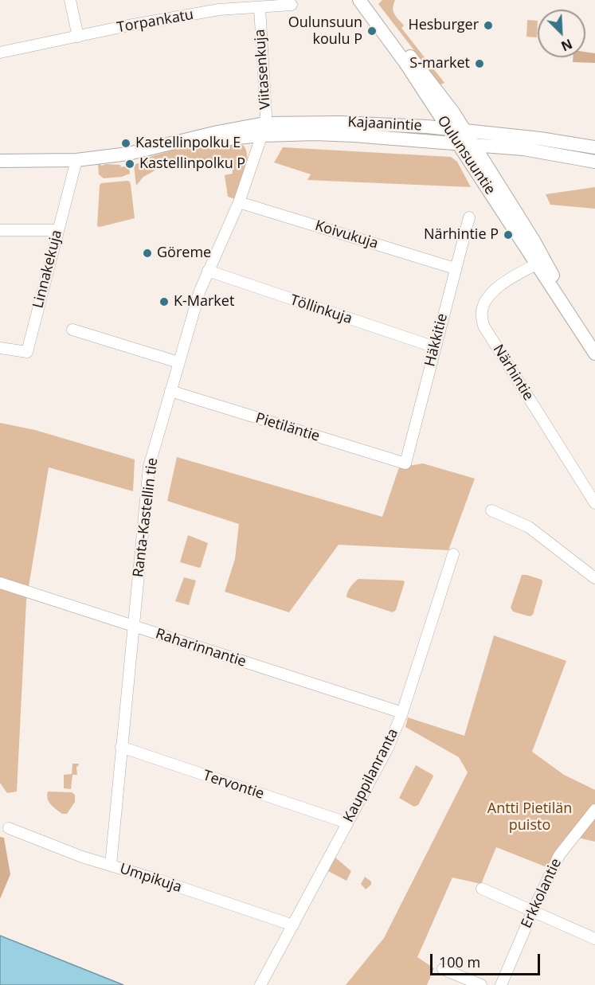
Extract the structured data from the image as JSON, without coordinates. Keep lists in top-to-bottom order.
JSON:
{
  "streets": {
    "main road": ["Kajaanintie", "Oulunsuuntie"],
    "street": [
      "Torpankatu",
      "Viitasenkuja",
      "Koivukuja",
      "Linnakekuja",
      "Töllinkuja",
      "Häkkitie",
      "Närhintie",
      "Pietiläntie",
      "Ranta-Kastellin tie",
      "Raharinnantie",
      "Kauppilanranta",
      "Tervontie",
      "Umpikuja",
      "Erkkolantie"
    ]
  },
  "crossings": [
    ["Torpankatu", "Viitasenkuja"],
    ["Viitasenkuja", "Kajaanintie"],
    ["Viitasenkuja", "Ranta-Kastellin tie"],
    ["Kajaanintie", "Oulunsuuntie"],
    ["Kajaanintie", "Linnakekuja"],
    ["Kajaanintie", "Ranta-Kastellin tie"],
    ["Oulunsuuntie", "Närhintie"],
    ["Koivukuja", "Häkkitie"],
    ["Koivukuja", "Ranta-Kastellin tie"],
    ["Töllinkuja", "Häkkitie"],
    ["Töllinkuja", "Ranta-Kastellin tie"],
    ["Häkkitie", "Pietiläntie"],
    ["Pietiläntie", "Ranta-Kastellin tie"],
    ["Ranta-Kastellin tie", "Raharinnantie"],
    ["Ranta-Kastellin tie", "Tervontie"],
    ["Ranta-Kastellin tie", "Umpikuja"],
    ["Raharinnantie", "Kauppilanranta"],
    ["Kauppilanranta", "Tervontie"],
    ["Kauppilanranta", "Umpikuja"]
  ],
  "parks": ["Antti Pietilän puisto"],
  "places": [
    "Hesburger",
    "Oulunsuun koulu P",
    "S-market",
    "Kastellinpolku E",
    "Kastellinpolku P",
    "Närhintie P",
    "Göreme",
    "K-Market"
  ],
  "scale_bar": "100 m",
  "north": "bottom right"
}
